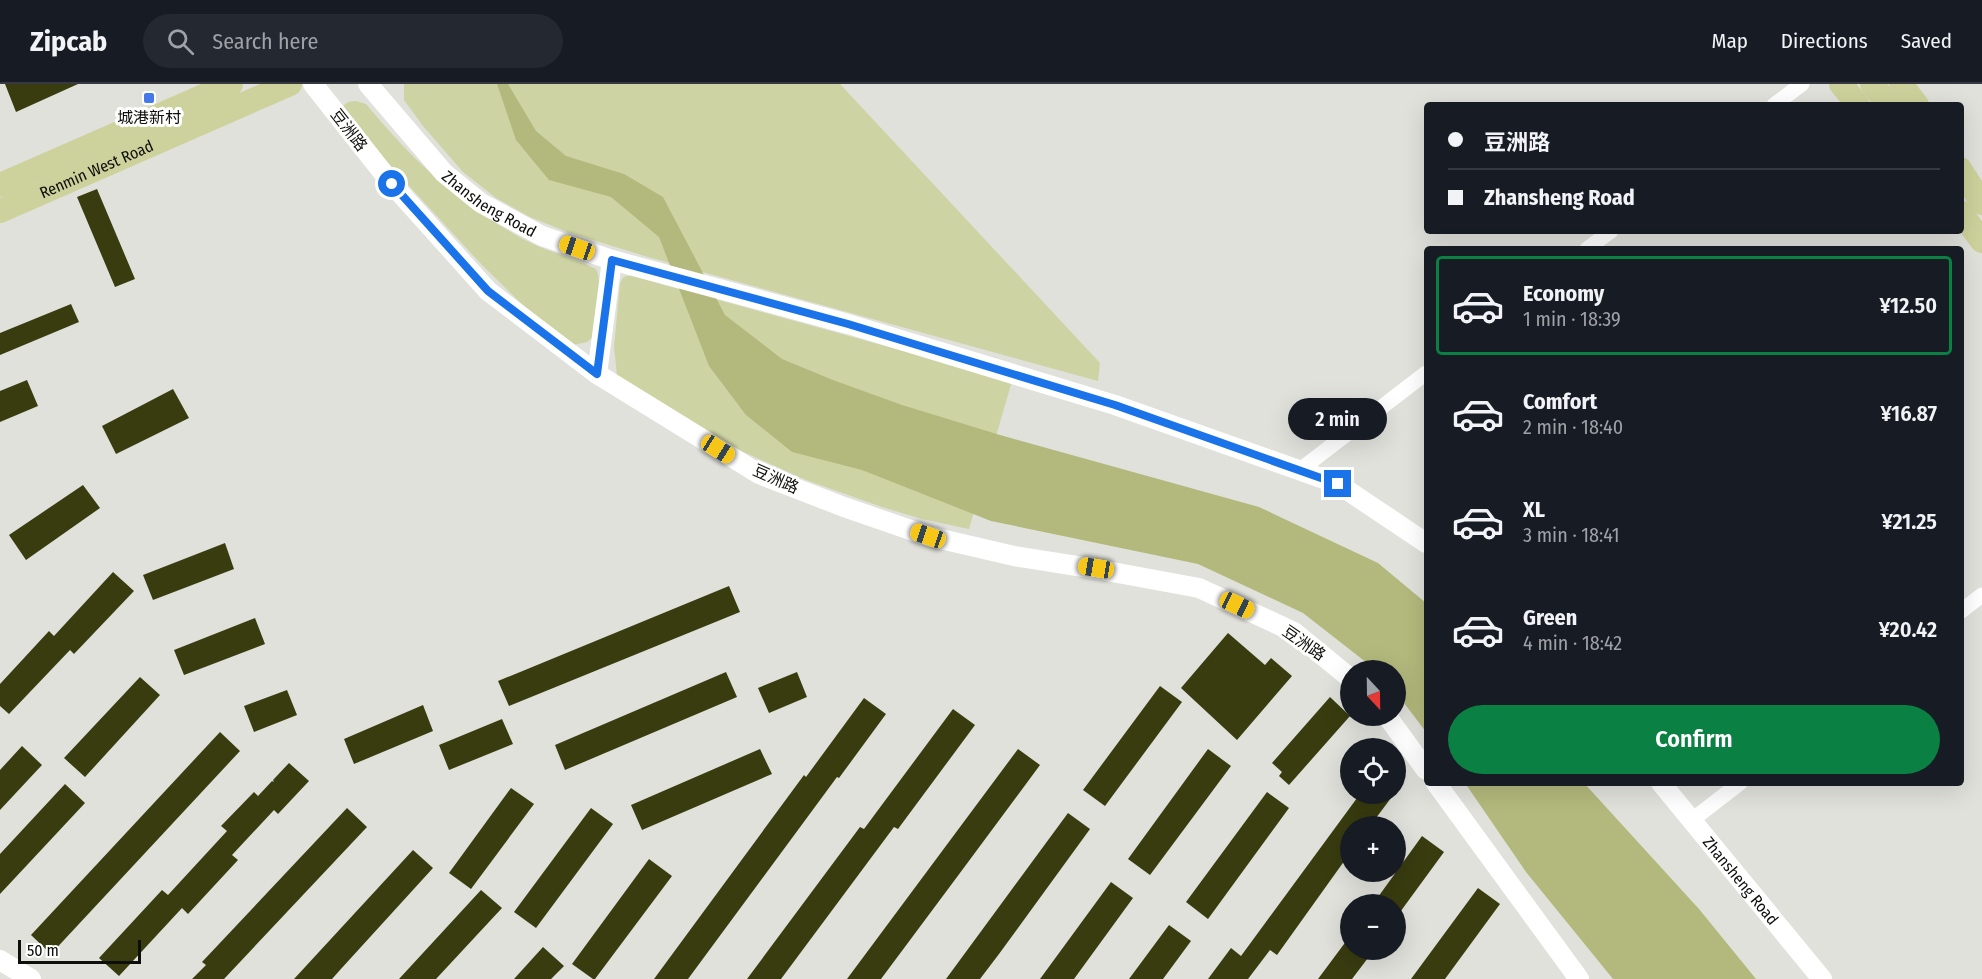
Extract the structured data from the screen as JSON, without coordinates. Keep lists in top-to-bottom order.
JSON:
{
  "streets": {
    "main road": ["Renmin West Road"],
    "street": ["豆洲路", "Zhansheng Road"]
  },
  "places": {
    "transit": ["城港新村"]
  },
  "scale_bar": "50 m",
  "north": "bottom",
  "page": {
    "header": "Zipcab",
    "search": "Search here",
    "nav": ["Map", "Directions", "Saved"],
    "banner": ["豆洲路", "Zhansheng Road"],
    "list": [
      {
        "name": "Economy",
        "note": "1 min · 18:39",
        "value": "¥12.50"
      },
      {
        "name": "Comfort",
        "note": "2 min · 18:40",
        "value": "¥16.87"
      },
      {
        "name": "XL",
        "note": "3 min · 18:41",
        "value": "¥21.25"
      },
      {
        "name": "Green",
        "note": "4 min · 18:42",
        "value": "¥20.42"
      }
    ],
    "bubble": "2 min",
    "map_buttons": ["+", "−"],
    "buttons": "Confirm",
    "scale": "50 m"
  }
}
